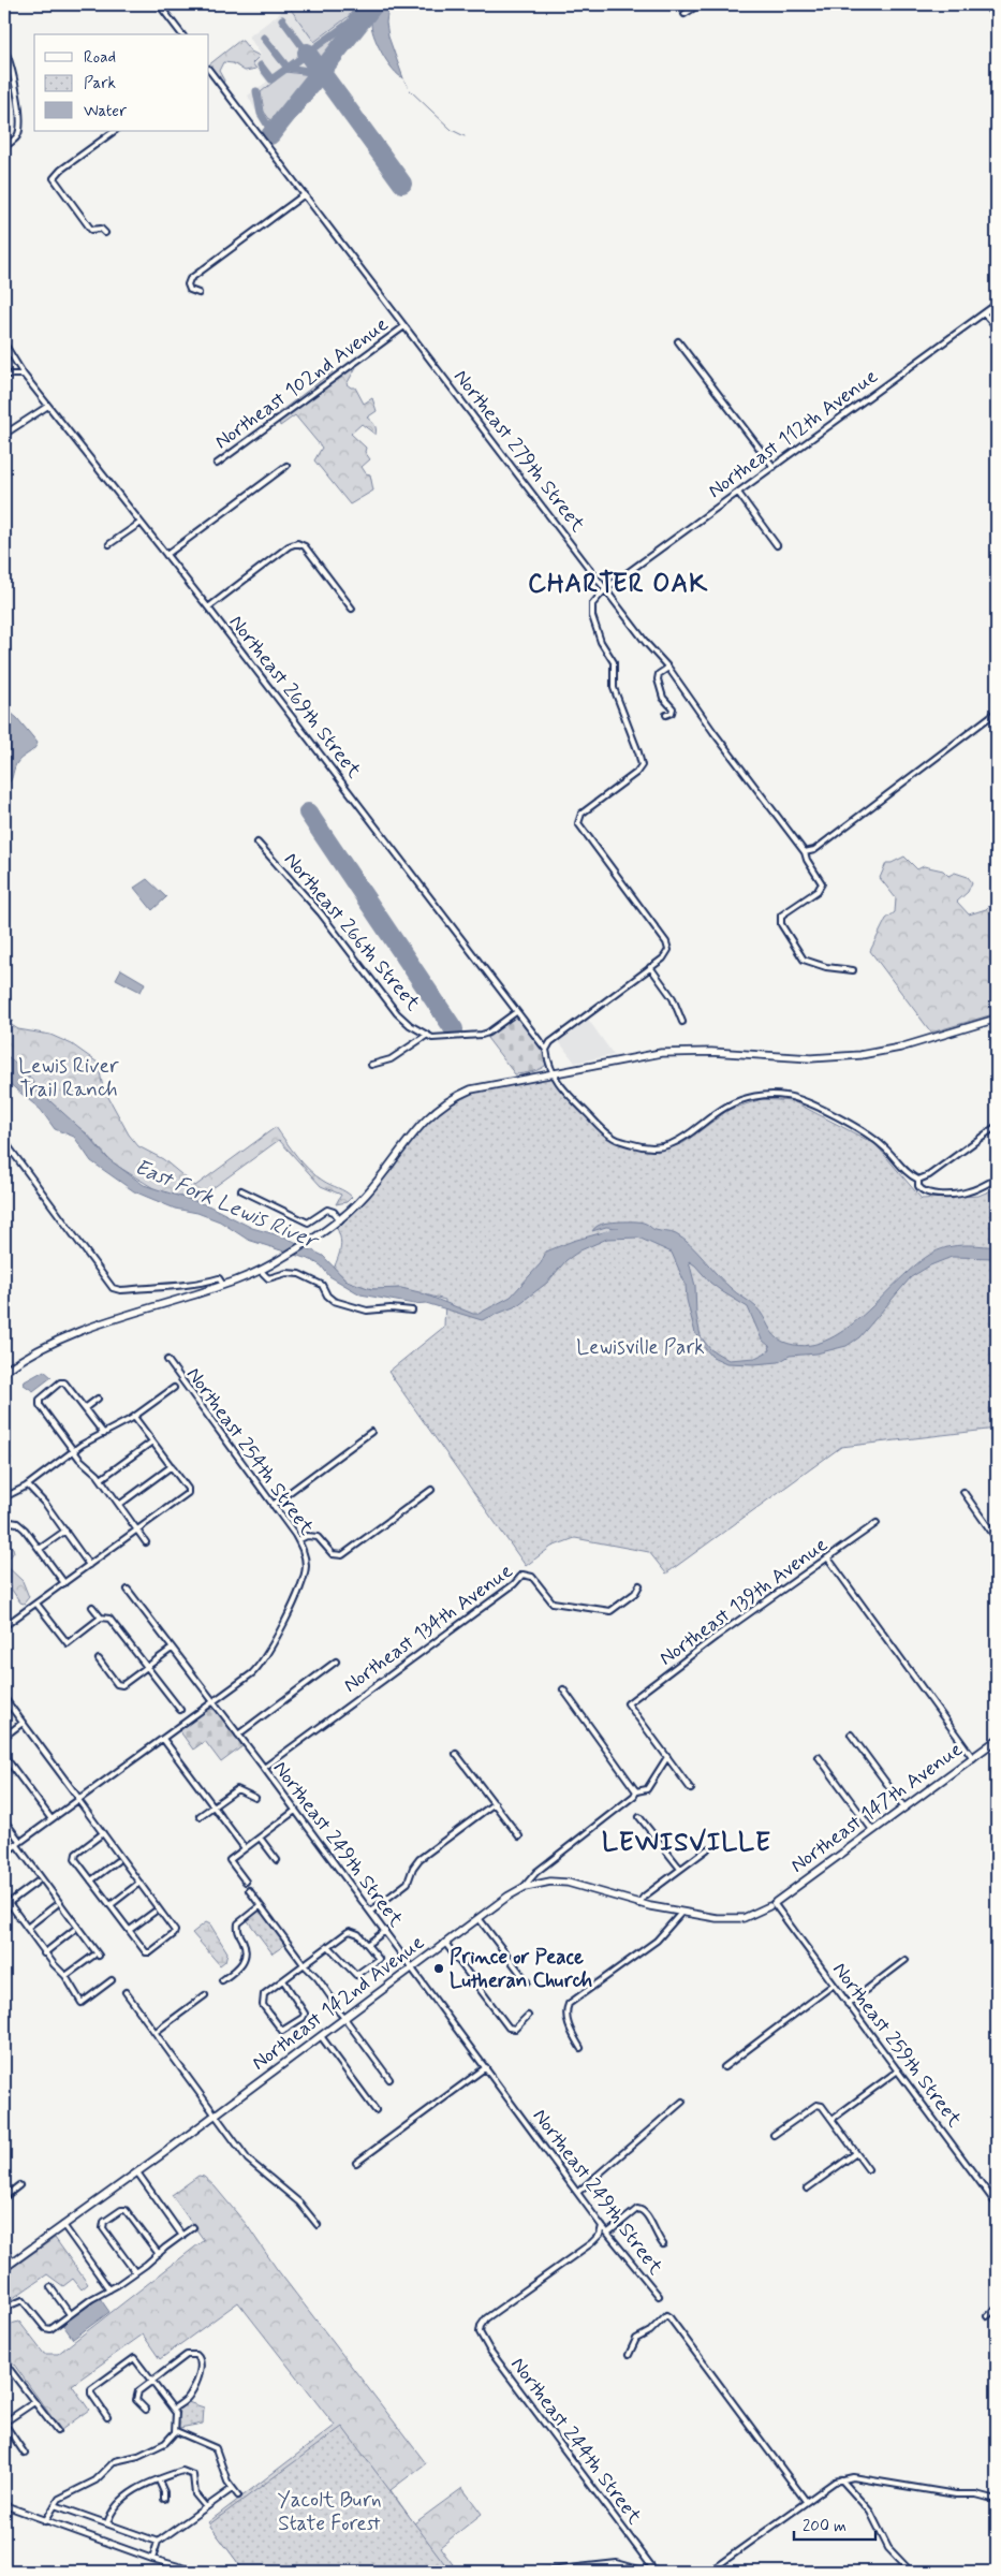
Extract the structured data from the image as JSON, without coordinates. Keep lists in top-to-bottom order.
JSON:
{
  "streets": {
    "main road": ["Northeast 147th Avenue", "Northeast 142nd Avenue"],
    "street": [
      "Northeast 102nd Avenue",
      "Northeast 112th Avenue",
      "Northeast 279th Street",
      "Northeast 269th Street",
      "Northeast 266th Street",
      "Northeast 254th Street",
      "Northeast 139th Avenue",
      "Northeast 134th Avenue",
      "Northeast 249th Street",
      "Northeast 259th Street",
      "Northeast 244th Street"
    ]
  },
  "crossings": [
    ["Northeast 102nd Avenue", "Northeast 279th Street"],
    ["Northeast 112th Avenue", "Northeast 279th Street"],
    ["Northeast 254th Street", "Northeast 249th Street"],
    ["Northeast 139th Avenue", "Northeast 142nd Avenue"],
    ["Northeast 134th Avenue", "Northeast 249th Street"],
    ["Northeast 147th Avenue", "Northeast 142nd Avenue"],
    ["Northeast 147th Avenue", "Northeast 259th Street"],
    ["Northeast 249th Street", "Northeast 142nd Avenue"],
    ["Northeast 249th Street", "Northeast 244th Street"]
  ],
  "districts": ["CHARTER OAK", "LEWISVILLE"],
  "water": ["East Fork Lewis River"],
  "parks": ["Lewis River Trail Ranch", "Lewisville Park", "Yacolt Burn State Forest"],
  "places": ["Prince or Peace Lutheran Church"],
  "legend": ["Road", "Park", "Water"],
  "scale_bar": "200 m"
}
